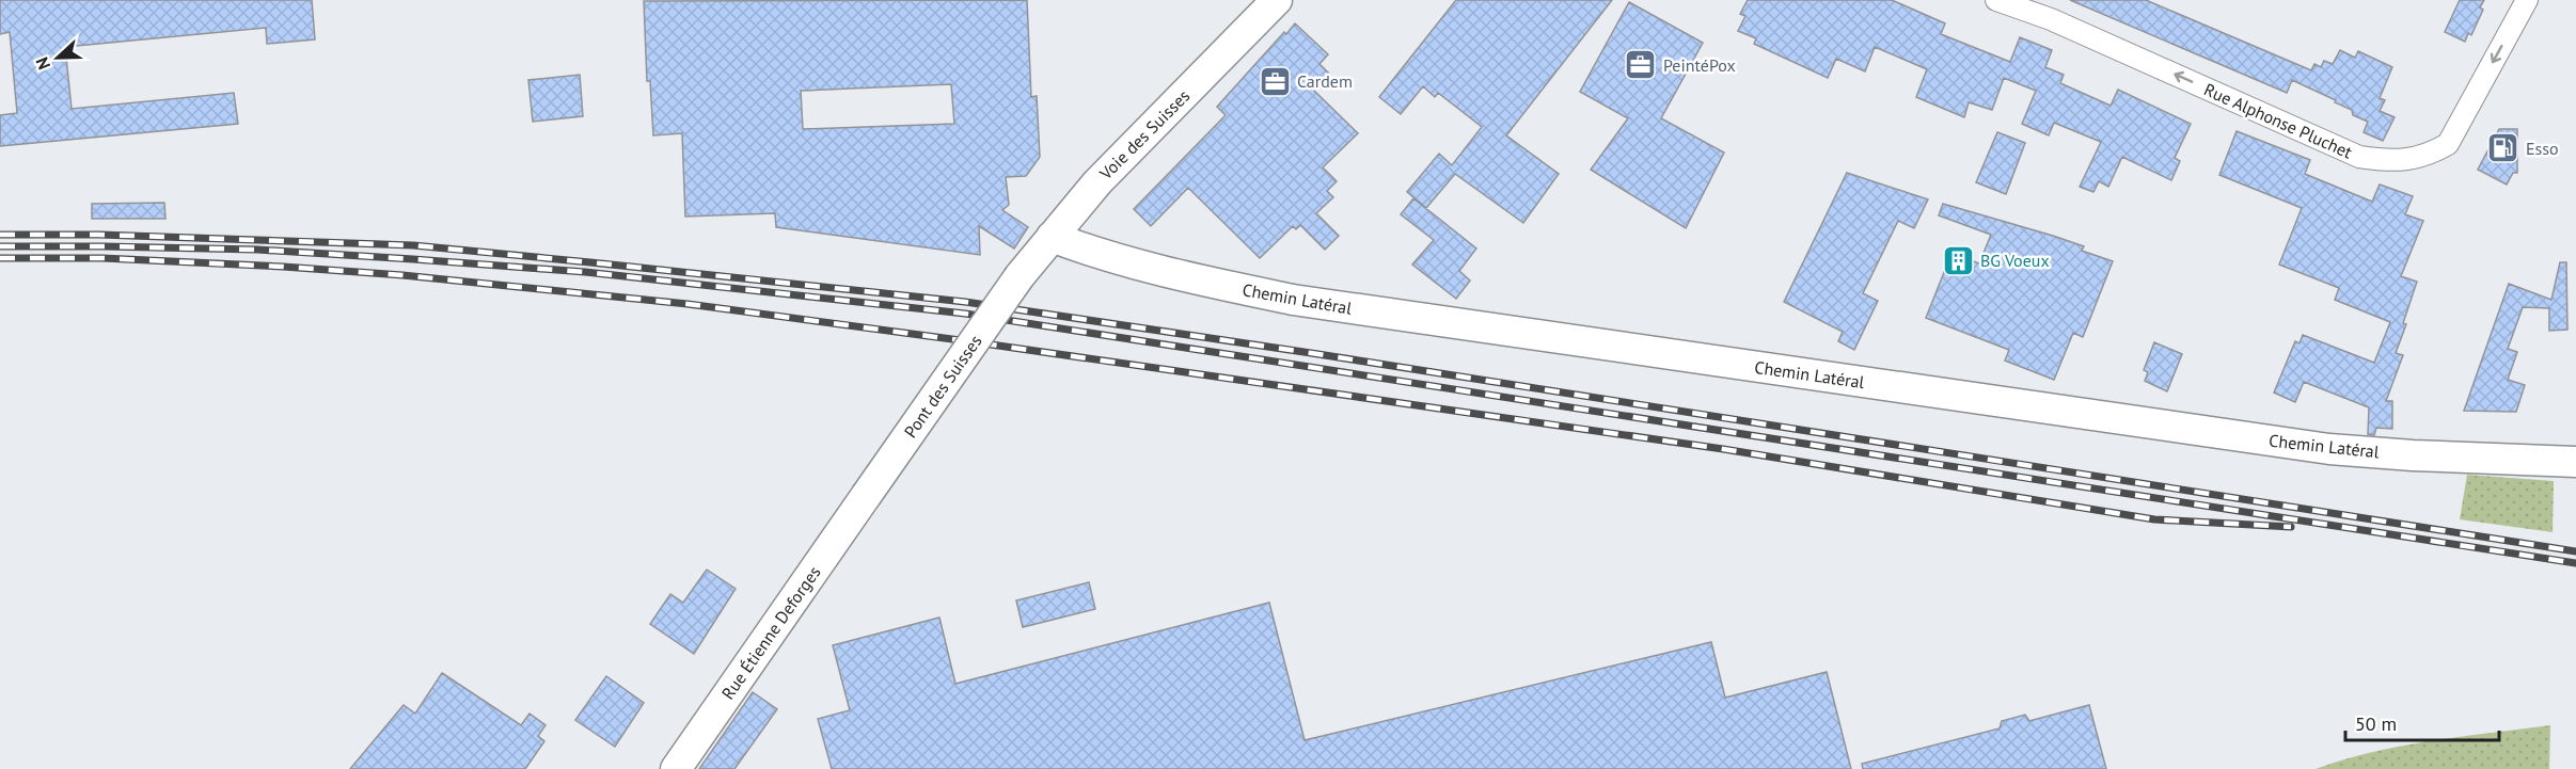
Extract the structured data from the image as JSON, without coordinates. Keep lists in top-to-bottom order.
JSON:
{
  "streets": {
    "street": [
      "Rue Alphonse Pluchet",
      "Voie des Suisses",
      "Chemin Latéral",
      "Pont des Suisses",
      "Rue Étienne Deforges"
    ]
  },
  "crossings": [
    ["Voie des Suisses", "Chemin Latéral"],
    ["Voie des Suisses", "Pont des Suisses"],
    ["Pont des Suisses", "Rue Étienne Deforges"]
  ],
  "one_way": ["Rue Alphonse Pluchet"],
  "places": {
    "office": ["PeintéPox", "Cardem"],
    "fuel station": ["Esso"],
    "building": ["BG Voeux"]
  },
  "scale_bar": "50 m",
  "north": "left"
}
